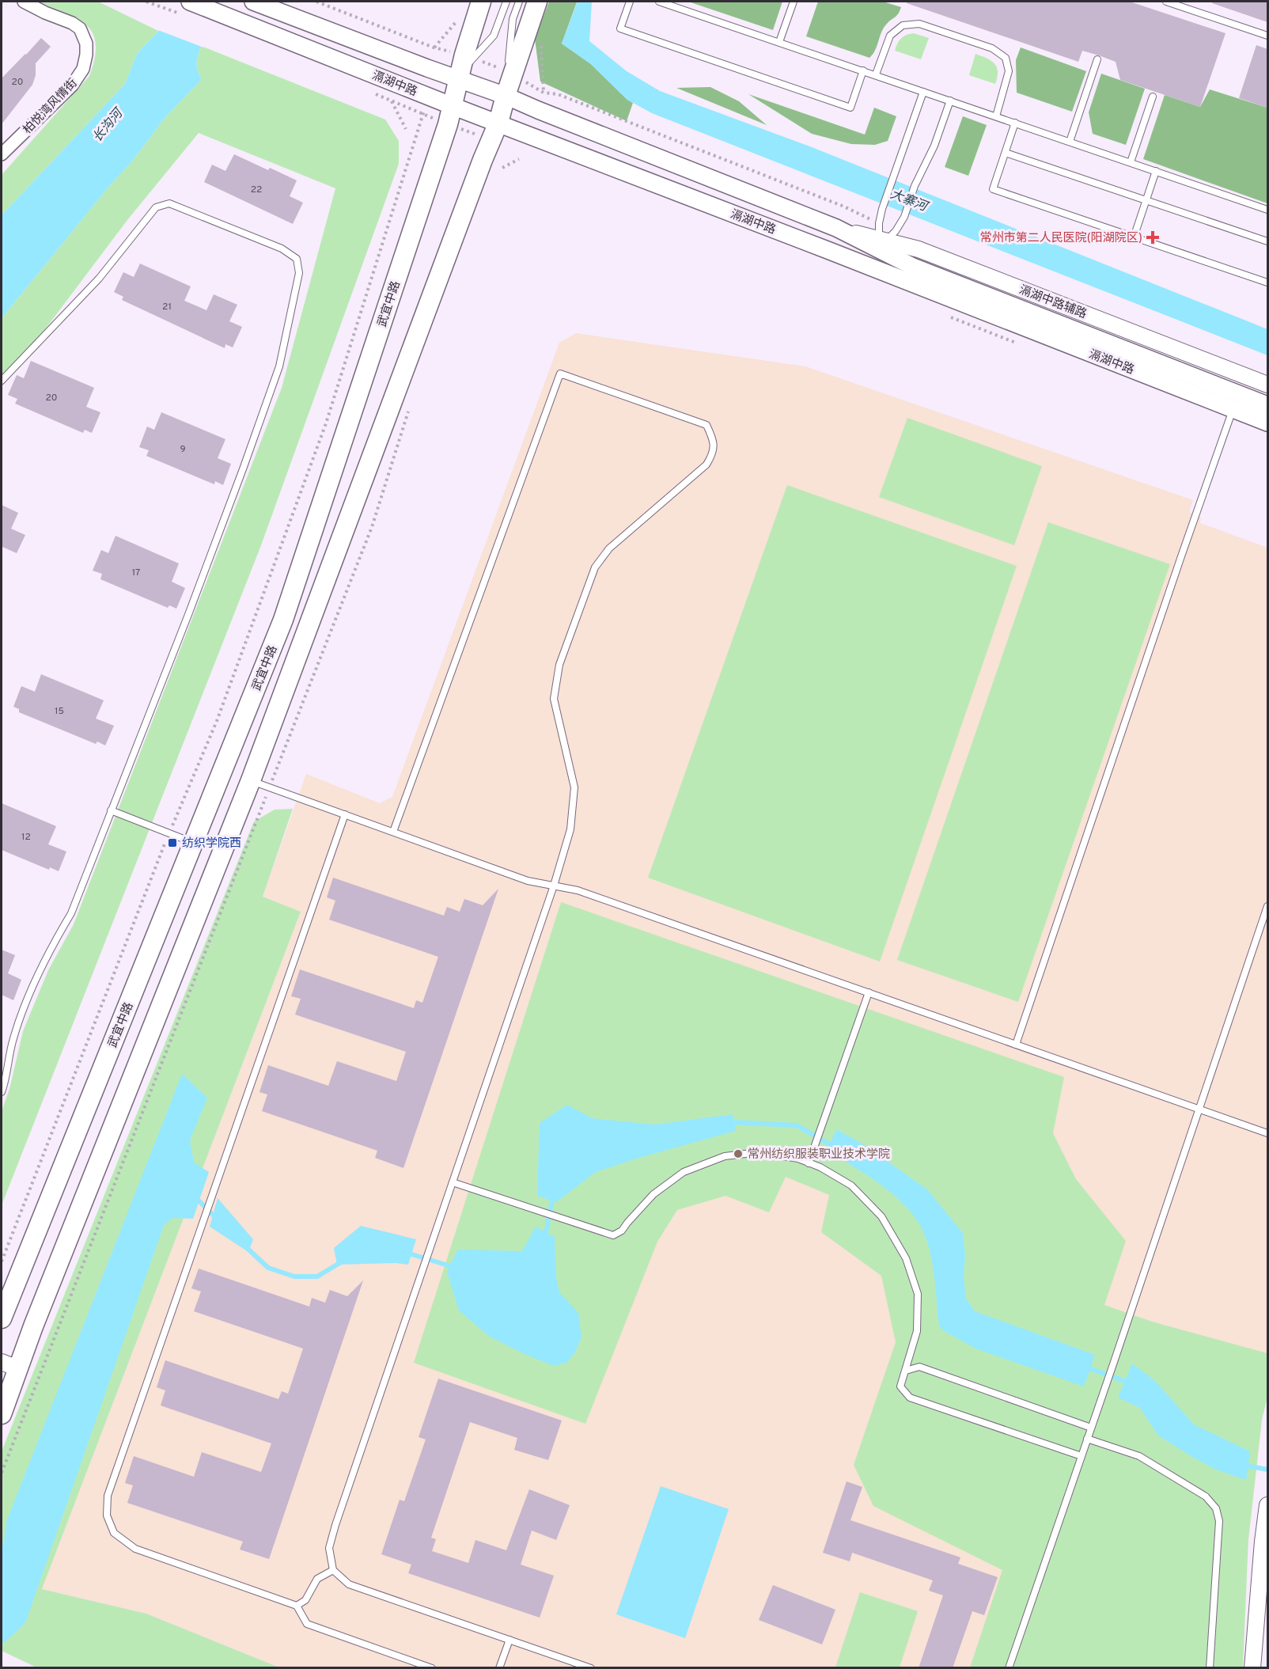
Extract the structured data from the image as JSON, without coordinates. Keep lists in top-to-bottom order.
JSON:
{
  "streets": {
    "main road": ["滆湖中路", "武宜中路"],
    "street": ["柏悦湾风情街", "滆湖中路辅路"]
  },
  "crossings": [
    ["滆湖中路", "滆湖中路辅路"],
    ["滆湖中路", "武宜中路"]
  ],
  "water": ["长沟河", "大寨河"],
  "places": {
    "health": ["常州市第二人民医院(阳湖院区)"],
    "transit": ["纺织学院西"],
    "other": ["常州纺织服装职业技术学院"]
  },
  "house_numbers": [
    "20",
    "22",
    "21",
    "20",
    "9",
    "17",
    "15",
    "12"
  ]
}
